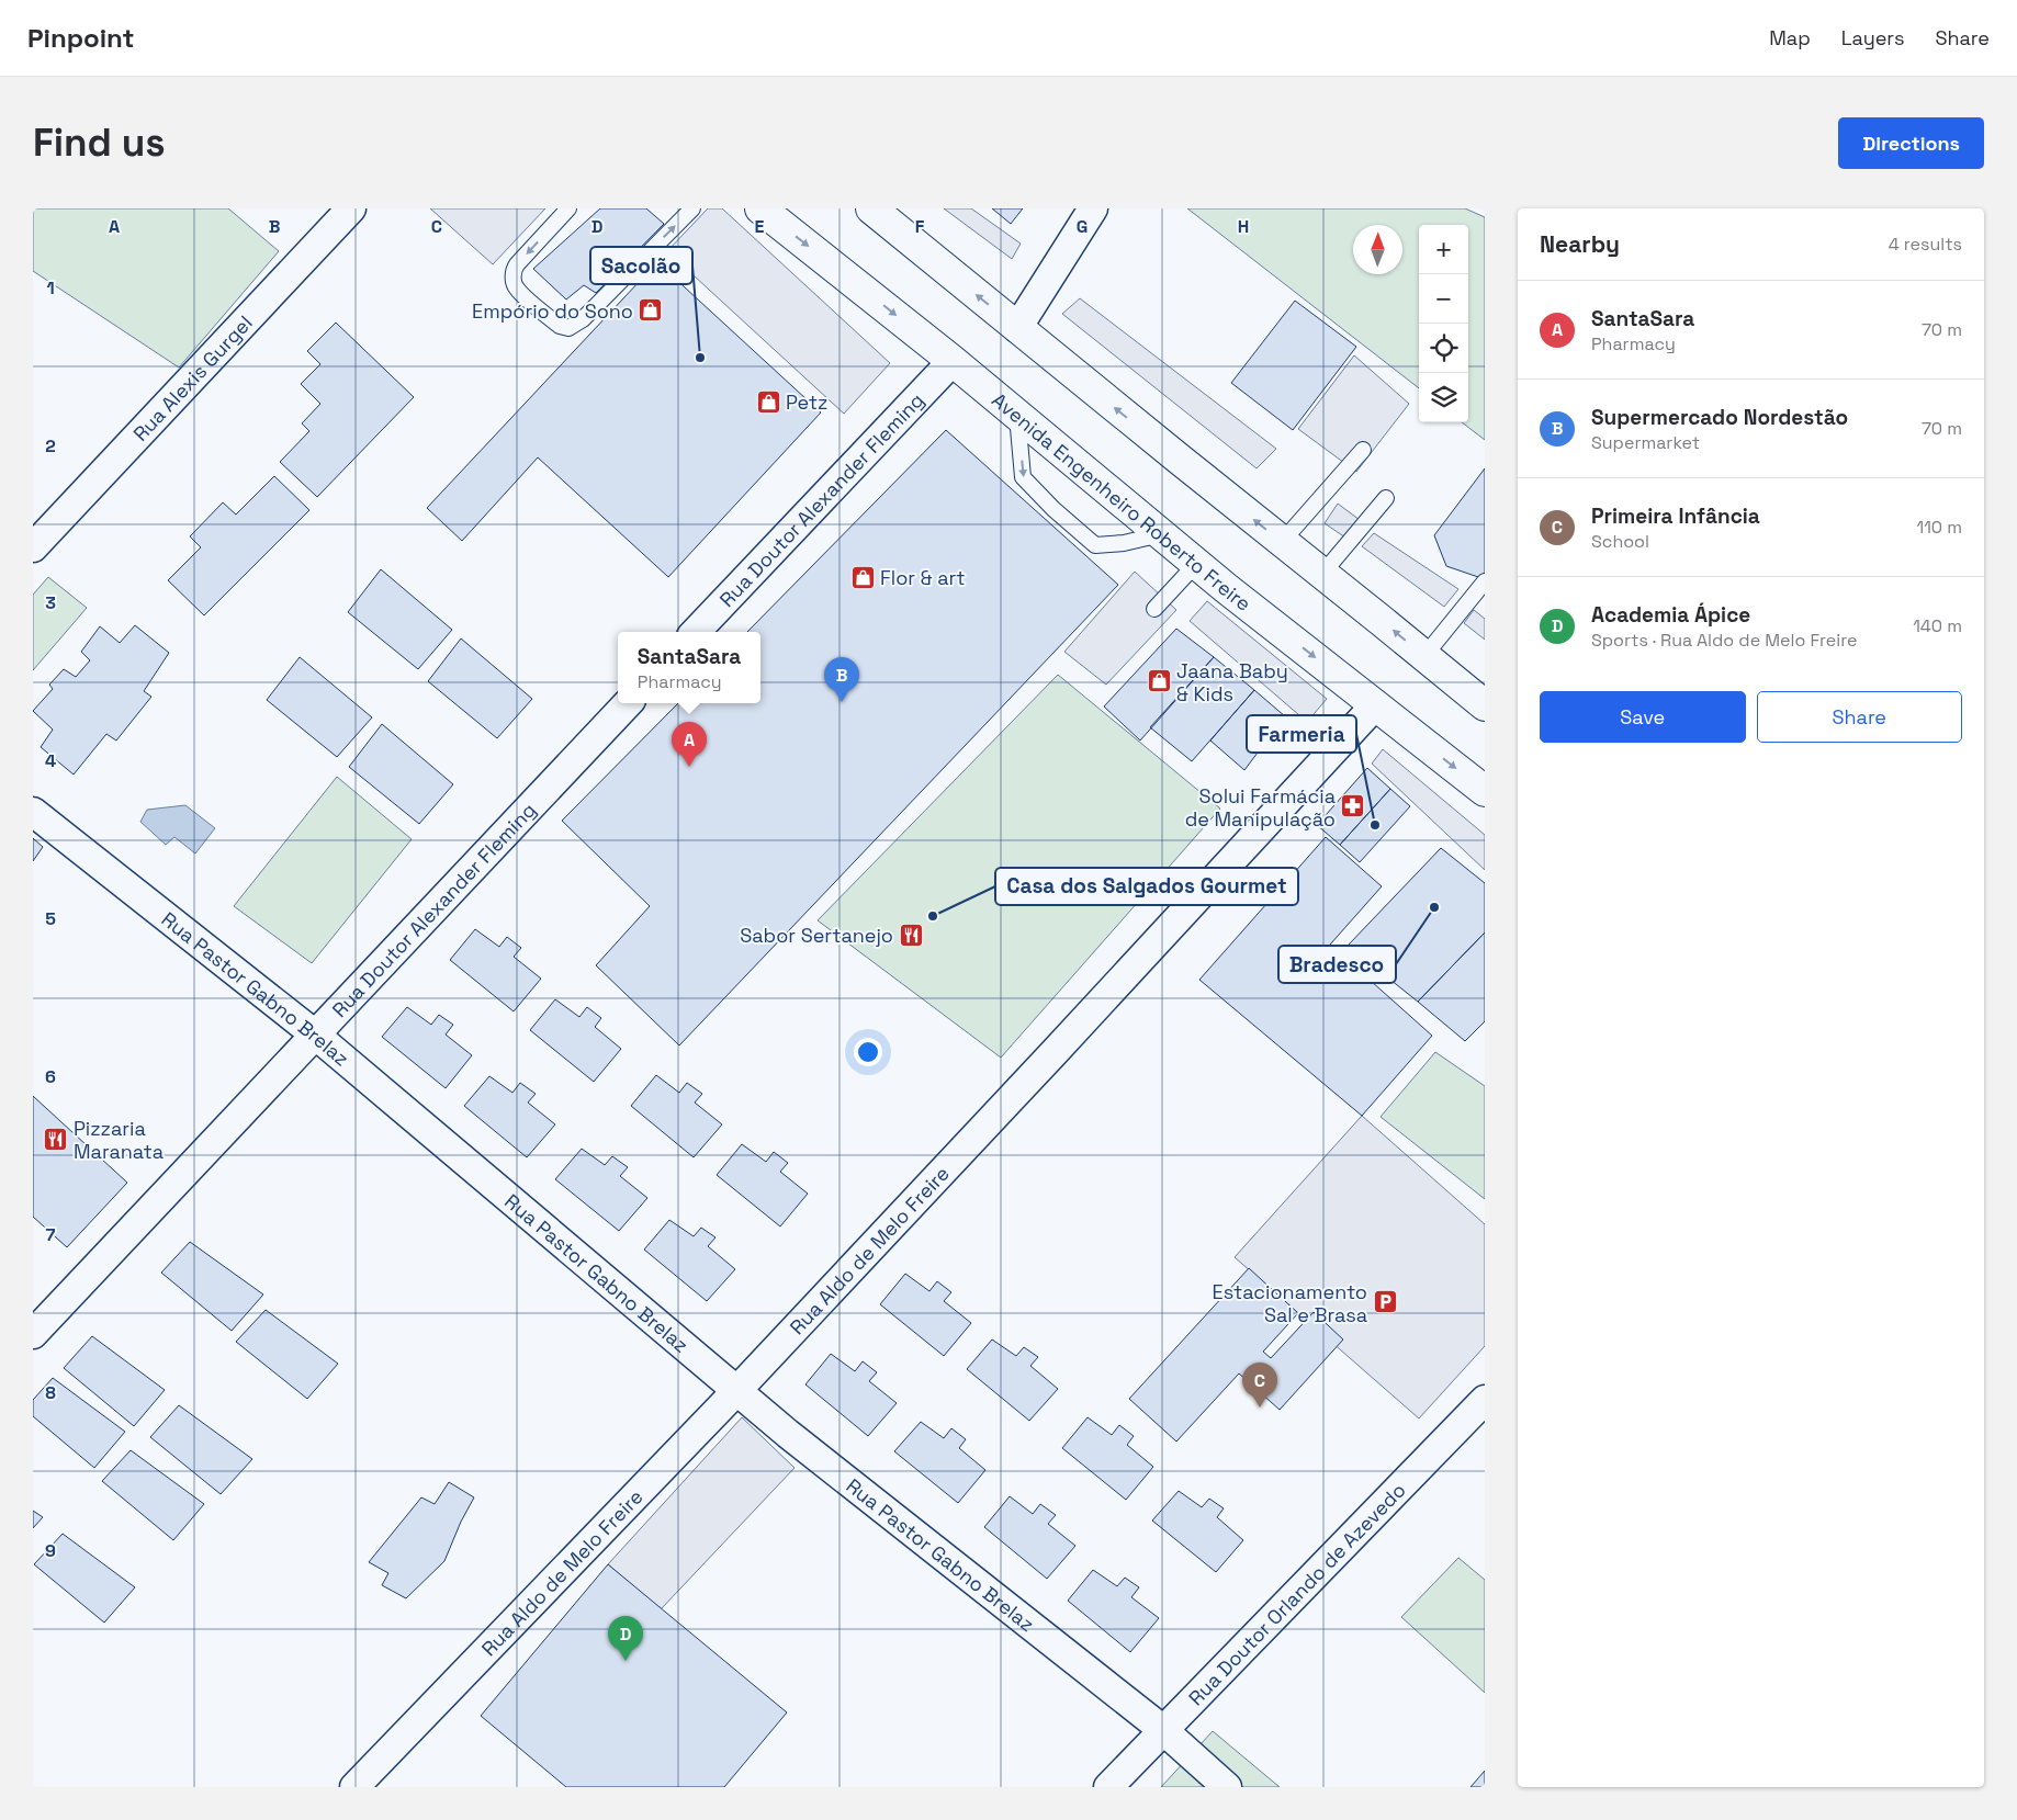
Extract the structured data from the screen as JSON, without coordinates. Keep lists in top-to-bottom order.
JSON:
{
  "streets": {
    "main road": ["Avenida Engenheiro Roberto Freire"],
    "street": [
      "Rua Alexis Gurgel",
      "Rua Doutor Alexander Fleming",
      "Rua Pastor Gabno Brelaz",
      "Rua Aldo de Melo Freire",
      "Rua Doutor Orlando de Azevedo"
    ]
  },
  "crossings": [
    ["Rua Doutor Alexander Fleming", "Avenida Engenheiro Roberto Freire"],
    ["Rua Doutor Alexander Fleming", "Rua Pastor Gabno Brelaz"],
    ["Avenida Engenheiro Roberto Freire", "Rua Aldo de Melo Freire"],
    ["Rua Pastor Gabno Brelaz", "Rua Aldo de Melo Freire"],
    ["Rua Pastor Gabno Brelaz", "Rua Doutor Orlando de Azevedo"]
  ],
  "places": {
    "shop": [
      "Empório do Sono",
      "Petz",
      "Flor & art",
      "Jaana Baby & Kids"
    ],
    "other": [
      "Sacolão",
      "Farmeria",
      "Bradesco",
      "Casa dos Salgados Gourmet"
    ],
    "pharmacy": ["Solui Farmácia de Manipulação"],
    "restaurant": ["Sabor Sertanejo", "Pizzaria Maranata"],
    "parking": ["Estacionamento Sal e Brasa"]
  },
  "north": "top",
  "page": {
    "header": "Pinpoint",
    "nav": ["Map", "Layers", "Share"],
    "buttons": [
      "Directions",
      ["Save", "Share"]
    ],
    "title": "Find us",
    "heading": ["Nearby", "4 results"],
    "map_buttons": ["+", "−"],
    "list": [
      {
        "mark": "A",
        "name": "SantaSara",
        "note": "Pharmacy",
        "value": "70 m"
      },
      {
        "mark": "B",
        "name": "Supermercado Nordestão",
        "note": "Supermarket",
        "value": "70 m"
      },
      {
        "mark": "C",
        "name": "Primeira Infância",
        "note": "School",
        "value": "110 m"
      },
      {
        "mark": "D",
        "name": "Academia Ápice",
        "note": "Sports · Rua Aldo de Melo Freire",
        "value": "140 m"
      }
    ],
    "popup": ["SantaSara", "Pharmacy"],
    "pins": [
      "B",
      "A",
      "C",
      "D"
    ]
  },
  "grid": {
    "columns": [
      "A",
      "B",
      "C",
      "D",
      "E",
      "F",
      "G",
      "H"
    ],
    "rows": [
      "1",
      "2",
      "3",
      "4",
      "5",
      "6",
      "7",
      "8",
      "9"
    ]
  }
}
